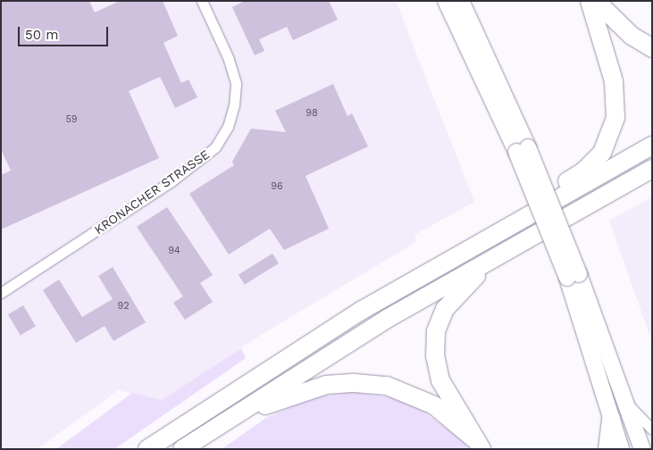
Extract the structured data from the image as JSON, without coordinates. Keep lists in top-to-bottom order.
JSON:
{
  "streets": {
    "street": ["KRONACHER STRASSE"]
  },
  "house_numbers": [
    "98",
    "59",
    "96",
    "94",
    "92"
  ],
  "scale_bar": "50 m"
}
